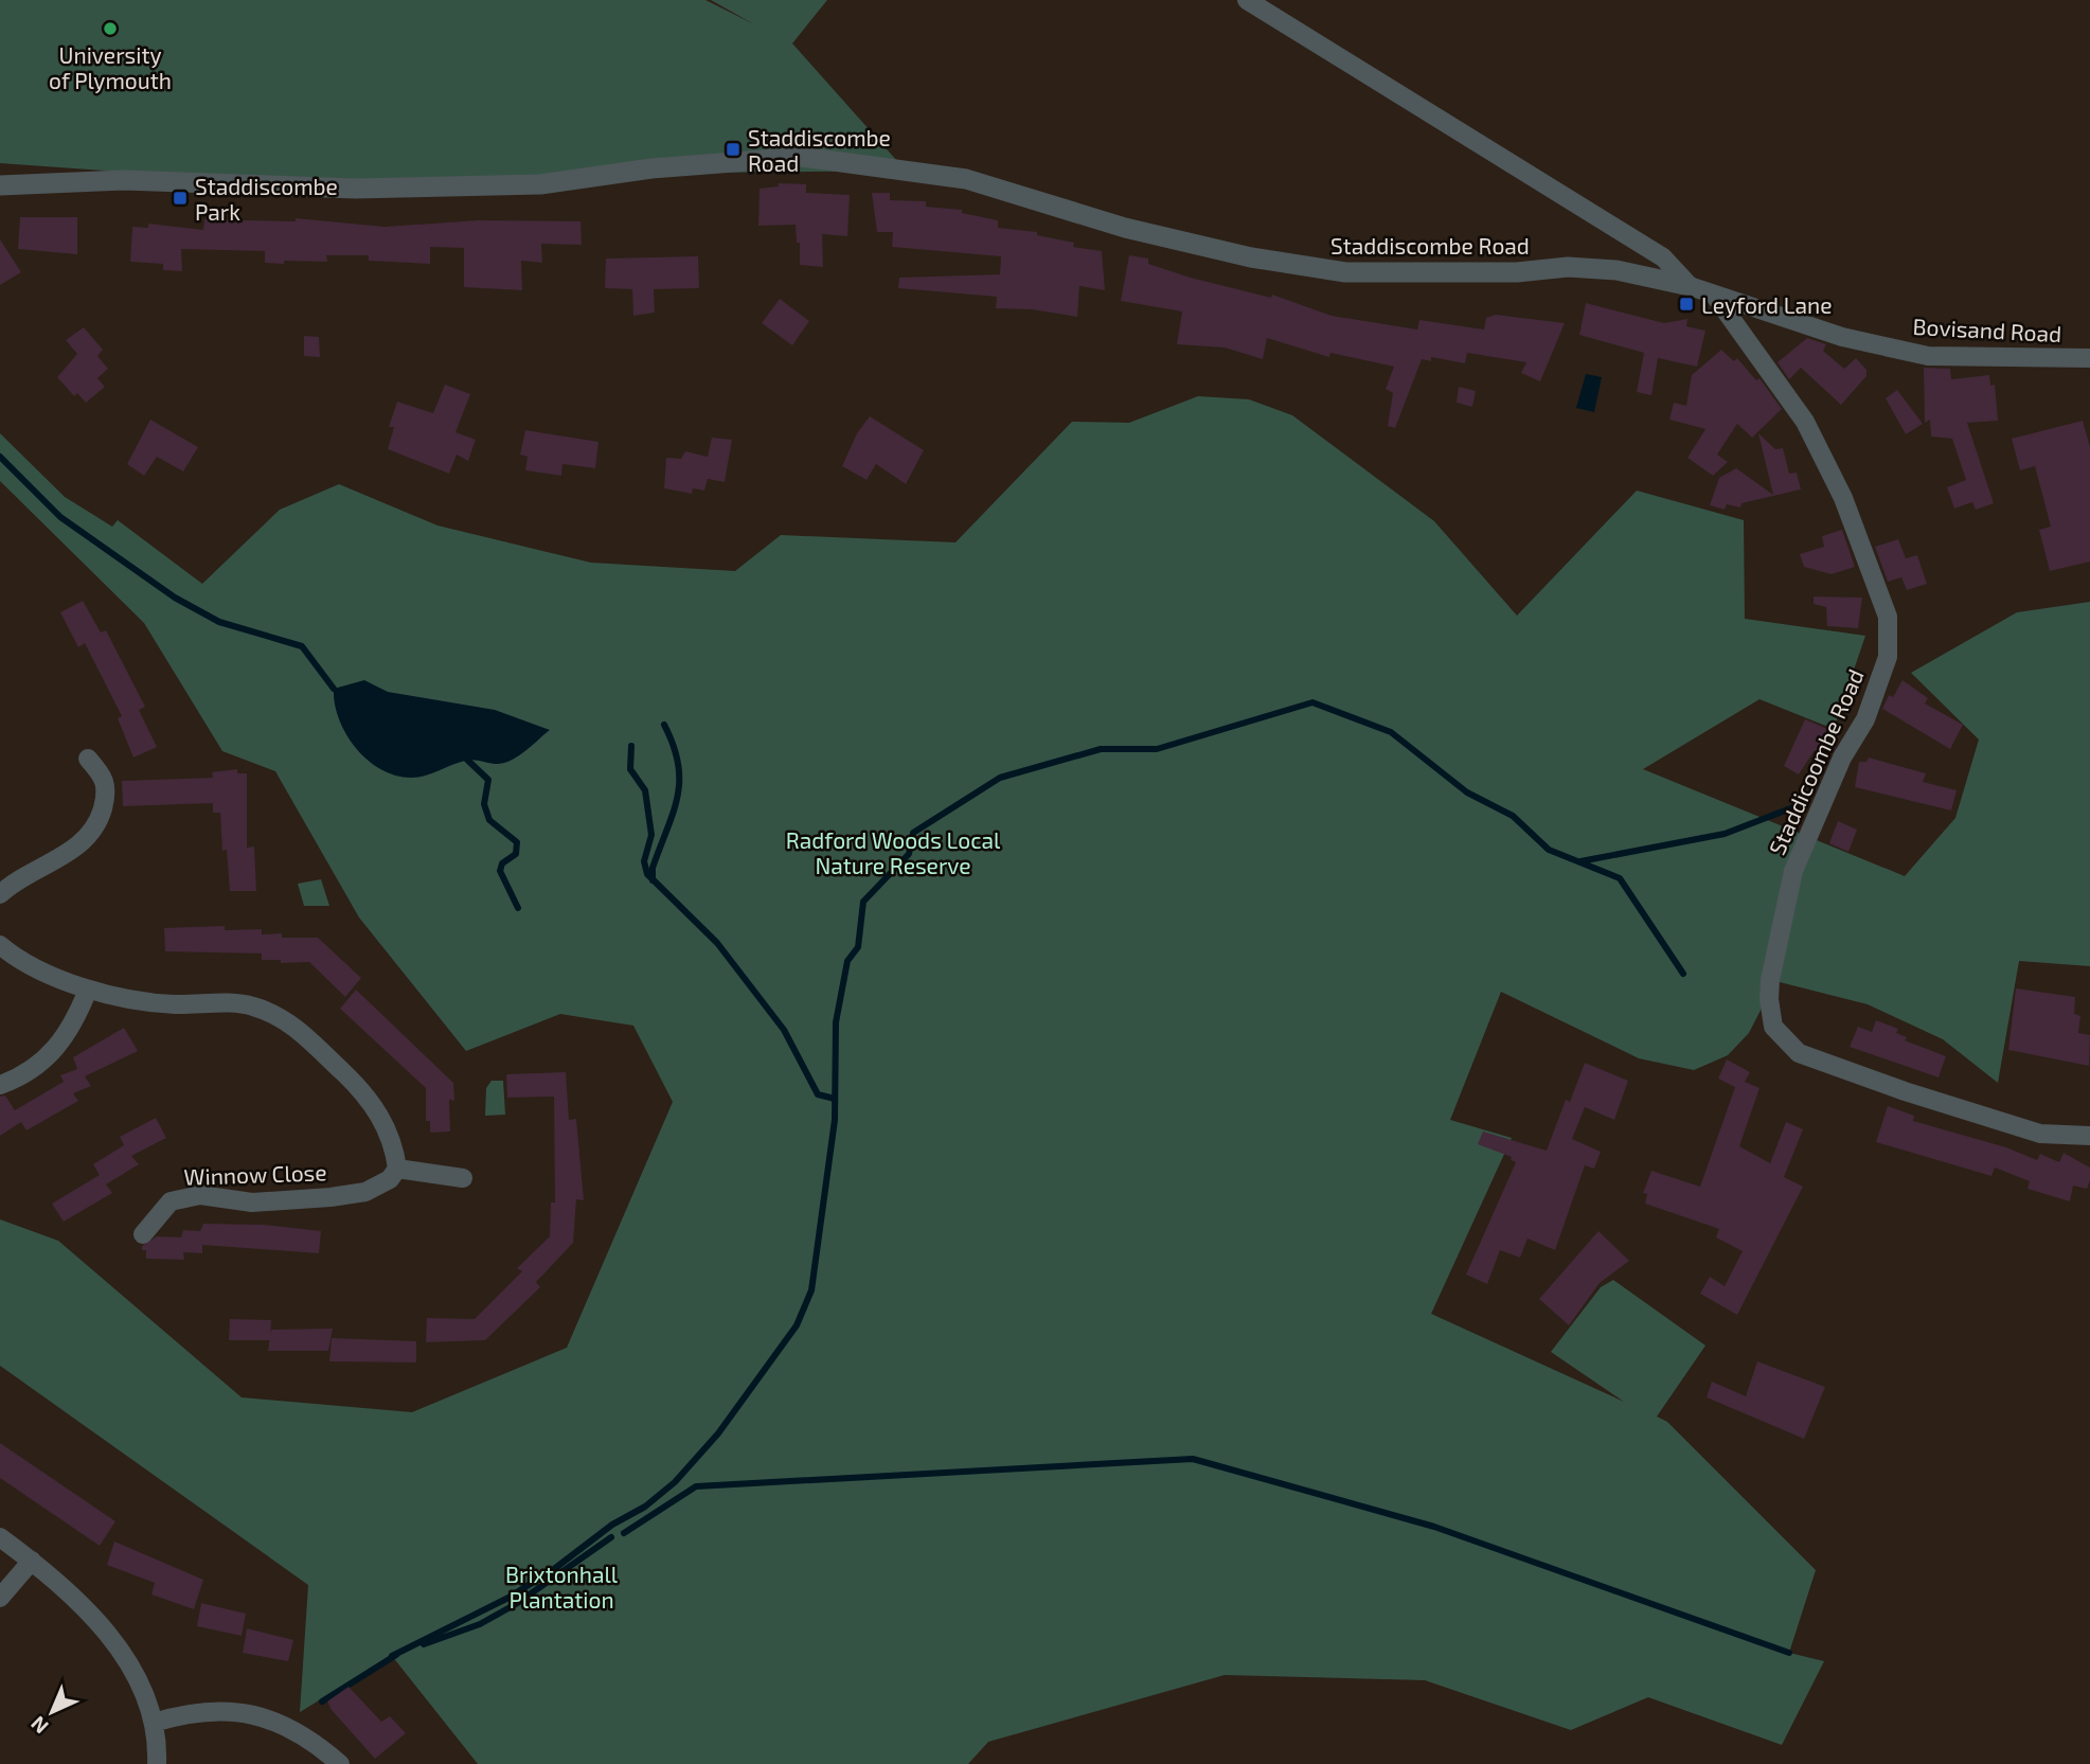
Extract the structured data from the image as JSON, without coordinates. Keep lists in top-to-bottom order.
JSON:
{
  "streets": {
    "street": [
      "Staddiscombe Road",
      "Bovisand Road",
      "Staddicoombe Road",
      "Winnow Close"
    ]
  },
  "crossings": [
    ["Staddiscombe Road", "Bovisand Road"],
    ["Staddiscombe Road", "Staddicoombe Road"],
    ["Bovisand Road", "Staddicoombe Road"]
  ],
  "parks": ["Radford Woods Local Nature Reserve", "Brixtonhall Plantation"],
  "places": {
    "other": ["University of Plymouth"],
    "transit": ["Staddiscombe Road", "Staddiscombe Park", "Leyford Lane"]
  },
  "north": "bottom left"
}
